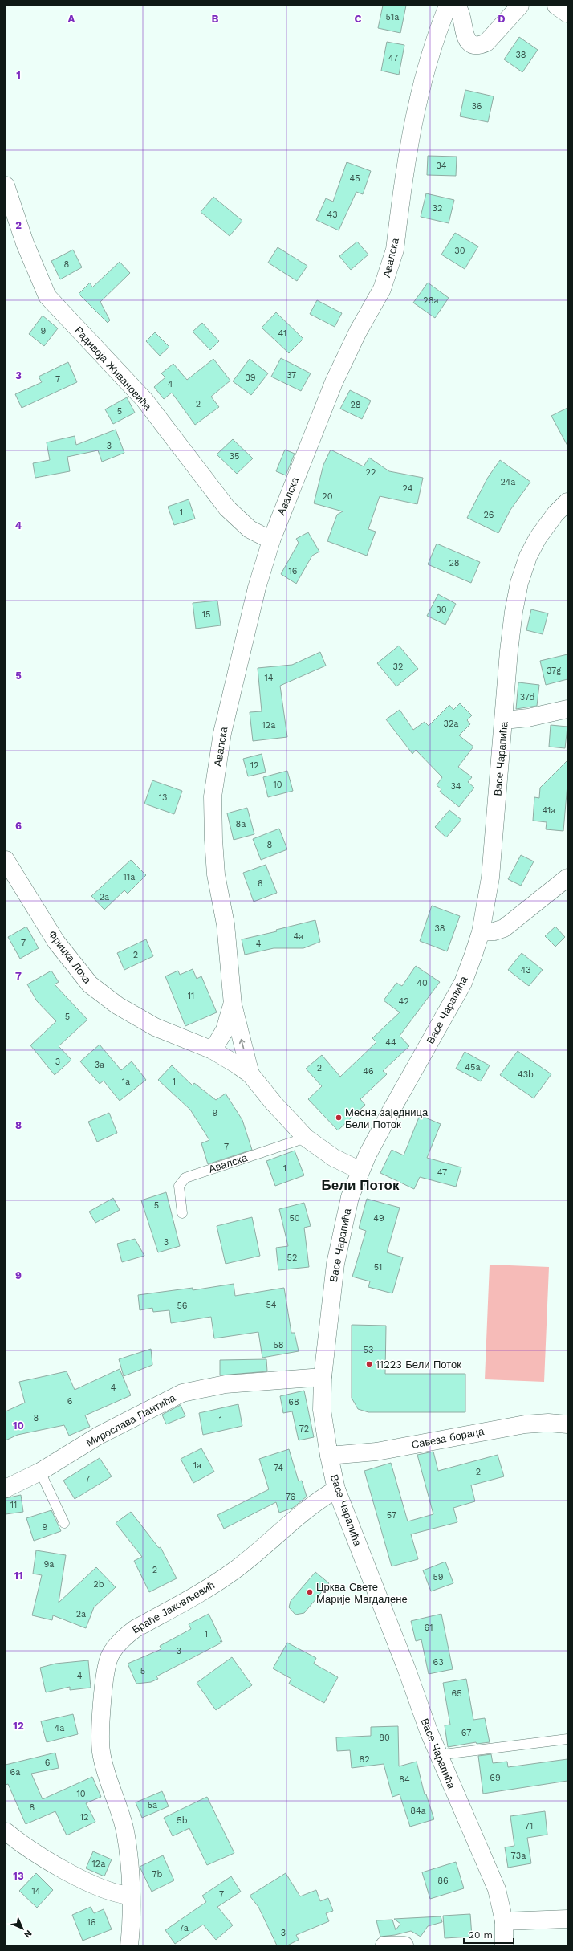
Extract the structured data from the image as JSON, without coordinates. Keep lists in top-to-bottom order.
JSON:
{
  "streets": {
    "street": [
      "Авалска",
      "Радивоја Живановића",
      "Васе Чарапића",
      "Фрицка Лоха",
      "Мирослава Пантића",
      "Савеза бораца",
      "Браће Јаковљевић"
    ]
  },
  "crossings": [
    ["Авалска", "Радивоја Живановића"],
    ["Авалска", "Васе Чарапића"],
    ["Авалска", "Фрицка Лоха"],
    ["Васе Чарапића", "Мирослава Пантића"],
    ["Васе Чарапића", "Савеза бораца"],
    ["Васе Чарапића", "Браће Јаковљевић"]
  ],
  "districts": ["Бели Поток"],
  "places": ["Месна заједница Бели Поток", "11223 Бели Поток", "Црква Свете Марије Магдалене"],
  "house_numbers": [
    "51a",
    "38",
    "47",
    "36",
    "34",
    "45",
    "32",
    "43",
    "30",
    "8",
    "28a",
    "9",
    "41",
    "37",
    "39",
    "7",
    "4",
    "2",
    "28",
    "5",
    "3",
    "35",
    "22",
    "24a",
    "24",
    "20",
    "1",
    "26",
    "28",
    "16",
    "30",
    "15",
    "32",
    "37g",
    "14",
    "37d",
    "32a",
    "12a",
    "12",
    "10",
    "34",
    "13",
    "41a",
    "8a",
    "8",
    "11a",
    "6",
    "2a",
    "38",
    "4a",
    "7",
    "4",
    "2",
    "43",
    "40",
    "11",
    "42",
    "5",
    "44",
    "3",
    "3a",
    "45a",
    "2",
    "46",
    "43b",
    "1a",
    "1",
    "9",
    "7",
    "1",
    "47",
    "5",
    "50",
    "49",
    "3",
    "52",
    "51",
    "54",
    "56",
    "58",
    "53",
    "4",
    "6",
    "68",
    "8",
    "1",
    "72",
    "1a",
    "74",
    "2",
    "7",
    "76",
    "11",
    "57",
    "9",
    "9a",
    "2",
    "59",
    "2b",
    "2a",
    "61",
    "1",
    "3",
    "63",
    "5",
    "4",
    "65",
    "4a",
    "67",
    "80",
    "82",
    "6",
    "6a",
    "69",
    "84",
    "10",
    "5a",
    "8",
    "84a",
    "12",
    "5b",
    "71",
    "73a",
    "12a",
    "7b",
    "86",
    "14",
    "7",
    "16",
    "7a",
    "3"
  ],
  "scale_bar": "20 m",
  "north": "bottom right",
  "grid": {
    "columns": [
      "A",
      "B",
      "C",
      "D"
    ],
    "rows": [
      "1",
      "2",
      "3",
      "4",
      "5",
      "6",
      "7",
      "8",
      "9",
      "10",
      "11",
      "12",
      "13"
    ]
  }
}
